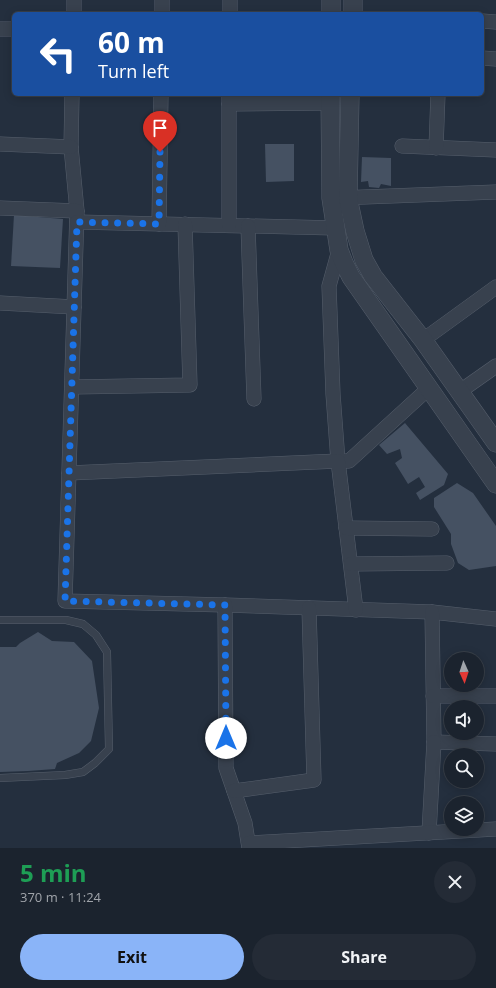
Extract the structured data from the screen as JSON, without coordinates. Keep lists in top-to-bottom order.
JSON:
{
  "north": "bottom",
  "page": {
    "turn": ["60 m", "Turn left"],
    "heading": ["5 min", "370 m · 11:24"],
    "buttons": ["Exit", "Share"]
  }
}
